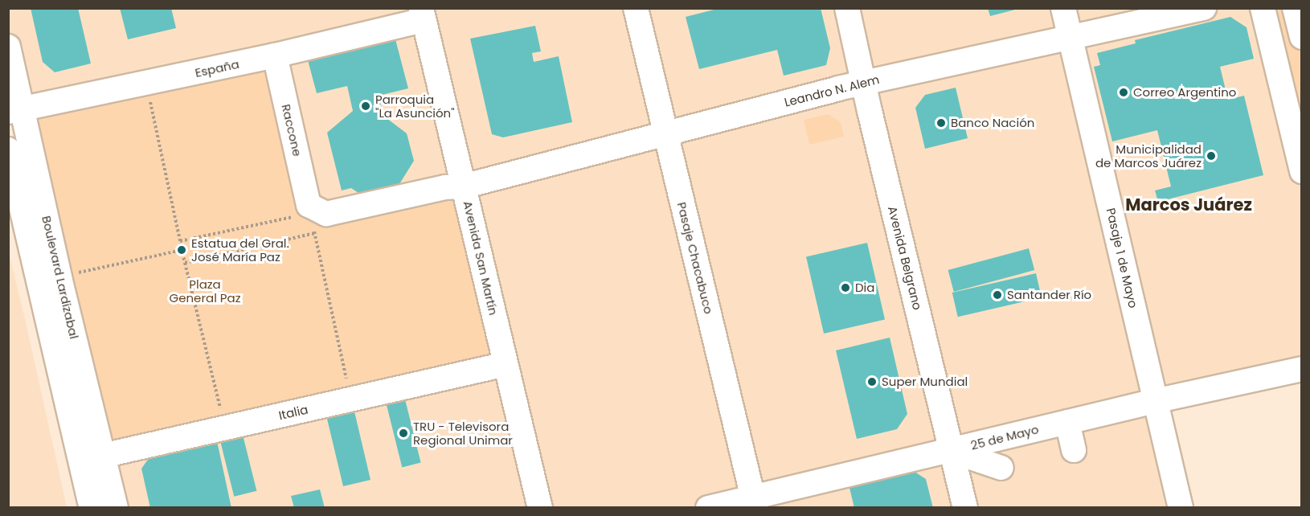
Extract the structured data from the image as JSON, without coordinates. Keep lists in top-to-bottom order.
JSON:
{
  "streets": {
    "street": [
      "España",
      "Leandro N. Alem",
      "Raccone",
      "Avenida San Martín",
      "Pasaje Chacabuco",
      "Avenida Belgrano",
      "Pasaje 1 de Mayo",
      "Boulevard Lardizabal",
      "Italia",
      "25 de Mayo"
    ]
  },
  "crossings": [
    ["España", "Raccone"],
    ["España", "Avenida San Martín"],
    ["España", "Boulevard Lardizabal"],
    ["Leandro N. Alem", "Raccone"],
    ["Leandro N. Alem", "Avenida San Martín"],
    ["Leandro N. Alem", "Pasaje Chacabuco"],
    ["Leandro N. Alem", "Avenida Belgrano"],
    ["Leandro N. Alem", "Pasaje 1 de Mayo"],
    ["Avenida San Martín", "Italia"],
    ["Pasaje Chacabuco", "25 de Mayo"],
    ["Avenida Belgrano", "25 de Mayo"],
    ["Pasaje 1 de Mayo", "25 de Mayo"],
    ["Boulevard Lardizabal", "Italia"]
  ],
  "districts": ["Marcos Juárez"],
  "parks": ["Plaza General Paz"],
  "places": [
    "Correo Argentino",
    "Parroquia \"La Asunción\"",
    "Banco Nación",
    "Municipalidad de Marcos Juárez",
    "Estatua del Gral. José María Paz",
    "Dia",
    "Santander Río",
    "Super Mundial",
    "TRU - Televisora Regional Unimar"
  ]
}
